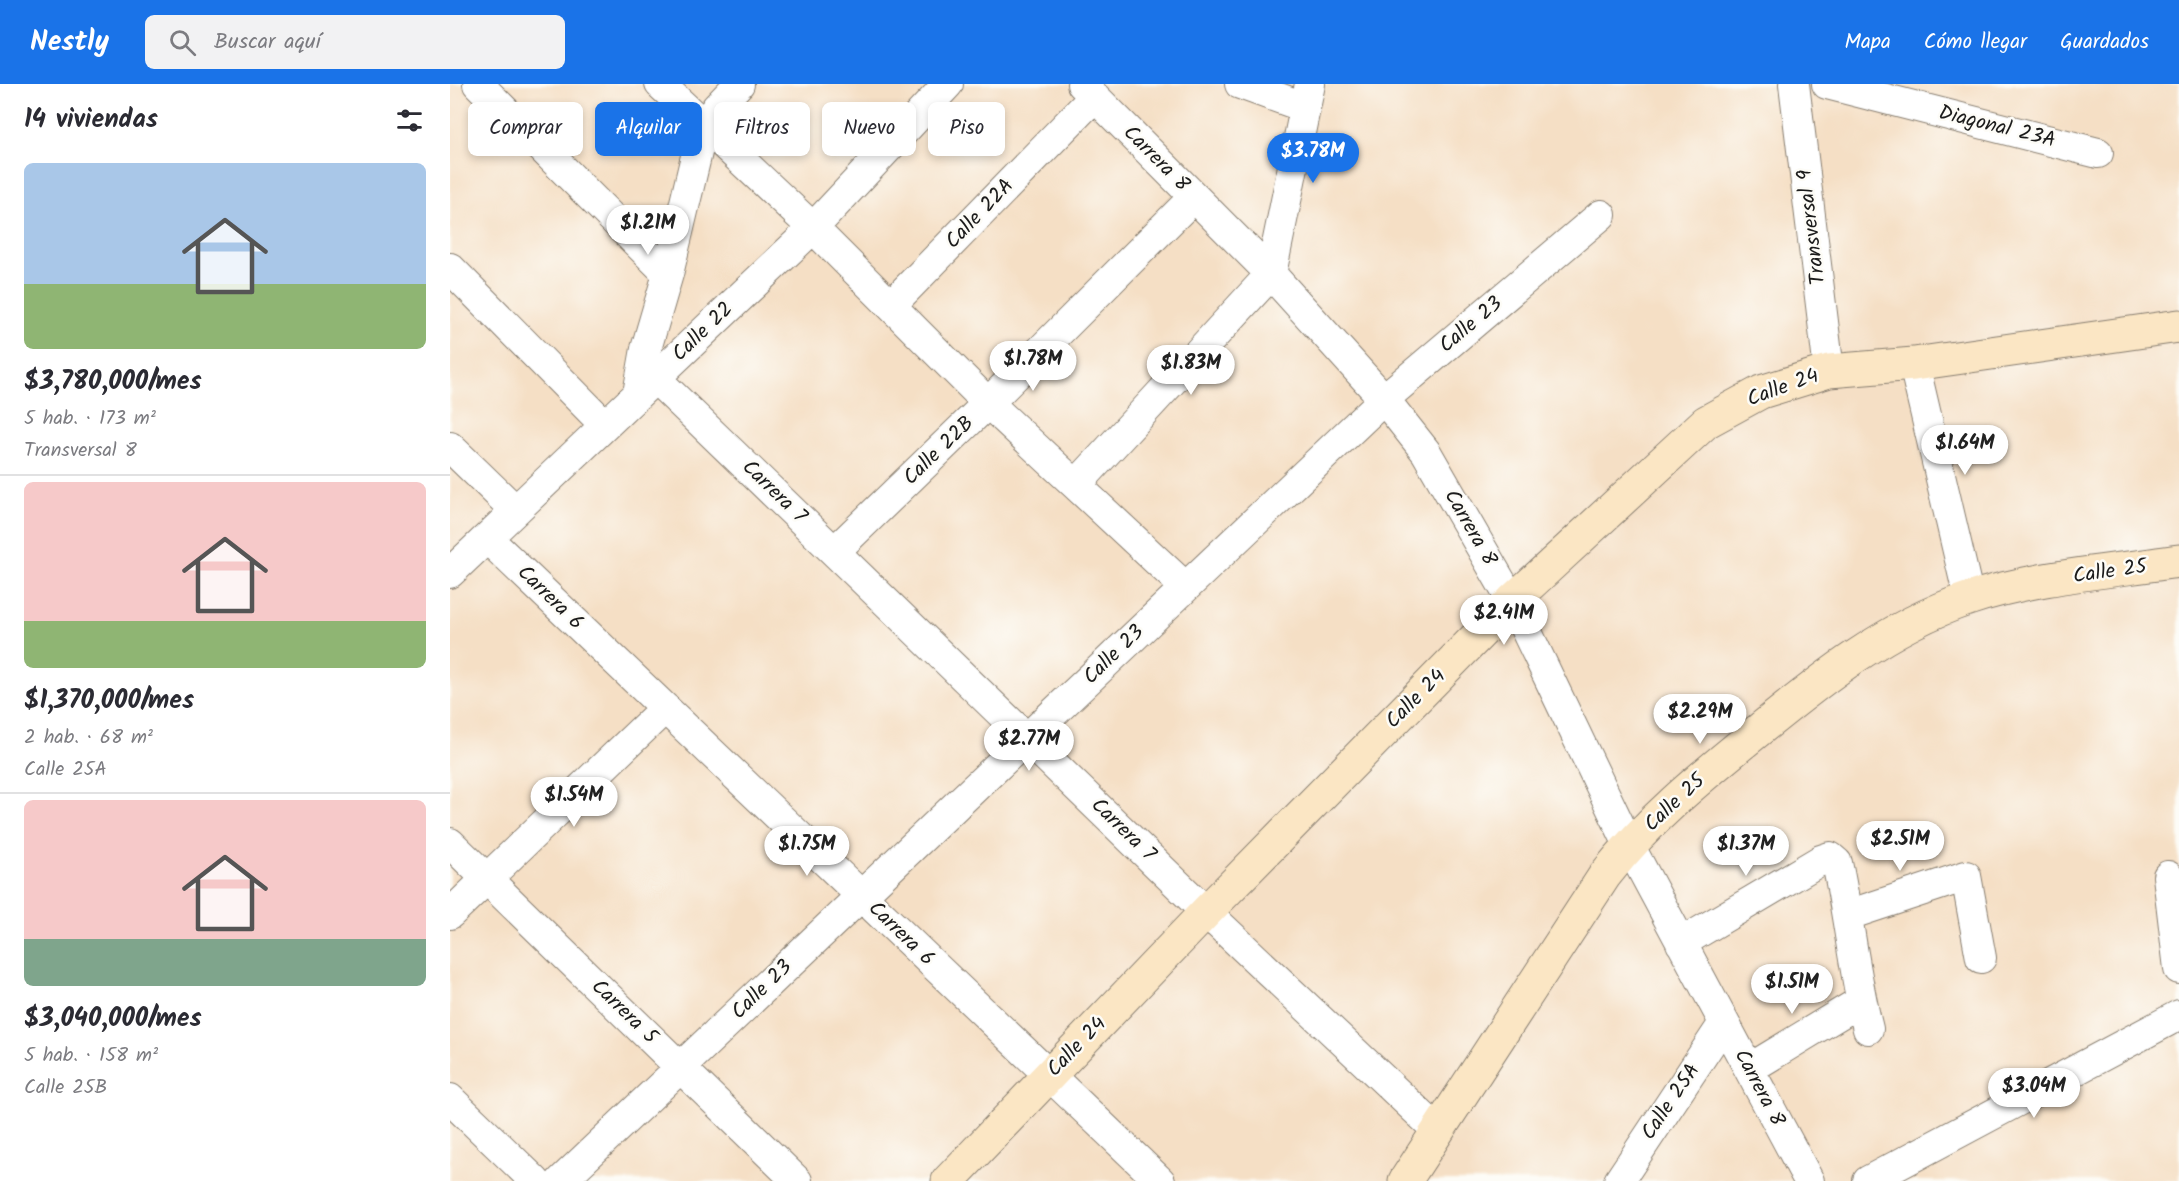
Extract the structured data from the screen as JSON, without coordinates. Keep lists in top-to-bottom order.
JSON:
{
  "streets": {
    "street": [
      "Diagonal 23A",
      "Carrera 8",
      "Calle 22A",
      "Transversal 9",
      "Calle 23",
      "Calle 22",
      "Calle 24",
      "Calle 22B",
      "Carrera 7",
      "Calle 25",
      "Carrera 6",
      "Carrera 5",
      "Calle 25A"
    ]
  },
  "crossings": [
    ["Carrera 8", "Calle 22A"],
    ["Carrera 8", "Calle 23"],
    ["Carrera 8", "Calle 24"],
    ["Carrera 8", "Calle 22B"],
    ["Carrera 8", "Calle 25"],
    ["Carrera 8", "Calle 25A"],
    ["Transversal 9", "Calle 24"],
    ["Calle 23", "Carrera 7"],
    ["Calle 23", "Carrera 6"],
    ["Calle 23", "Carrera 5"],
    ["Calle 22", "Carrera 7"],
    ["Calle 22", "Carrera 6"],
    ["Calle 24", "Carrera 7"],
    ["Calle 24", "Carrera 6"],
    ["Calle 22B", "Carrera 7"],
    ["Carrera 7", "Calle 25"]
  ],
  "page": {
    "header": "Nestly",
    "search": "Buscar aquí",
    "nav": ["Mapa", "Cómo llegar", "Guardados"],
    "heading": "14 viviendas",
    "chip": [
      "Comprar",
      "Alquilar",
      "Filtros",
      "Nuevo",
      "Piso"
    ],
    "price": [
      "$3.78M",
      "$1.21M",
      "$1.78M",
      "$1.83M",
      "$1.64M",
      "$2.41M",
      "$2.29M",
      "$2.77M",
      "$1.54M",
      "$2.51M",
      "$1.75M",
      "$1.37M",
      "$1.51M",
      "$3.04M"
    ],
    "list": [
      {
        "name": "$3,780,000/mes",
        "note": "5 hab. · 173 m² · Transversal 8"
      },
      {
        "name": "$1,370,000/mes",
        "note": "2 hab. · 68 m² · Calle 25A"
      },
      {
        "name": "$3,040,000/mes",
        "note": "5 hab. · 158 m² · Calle 25B"
      }
    ]
  }
}
